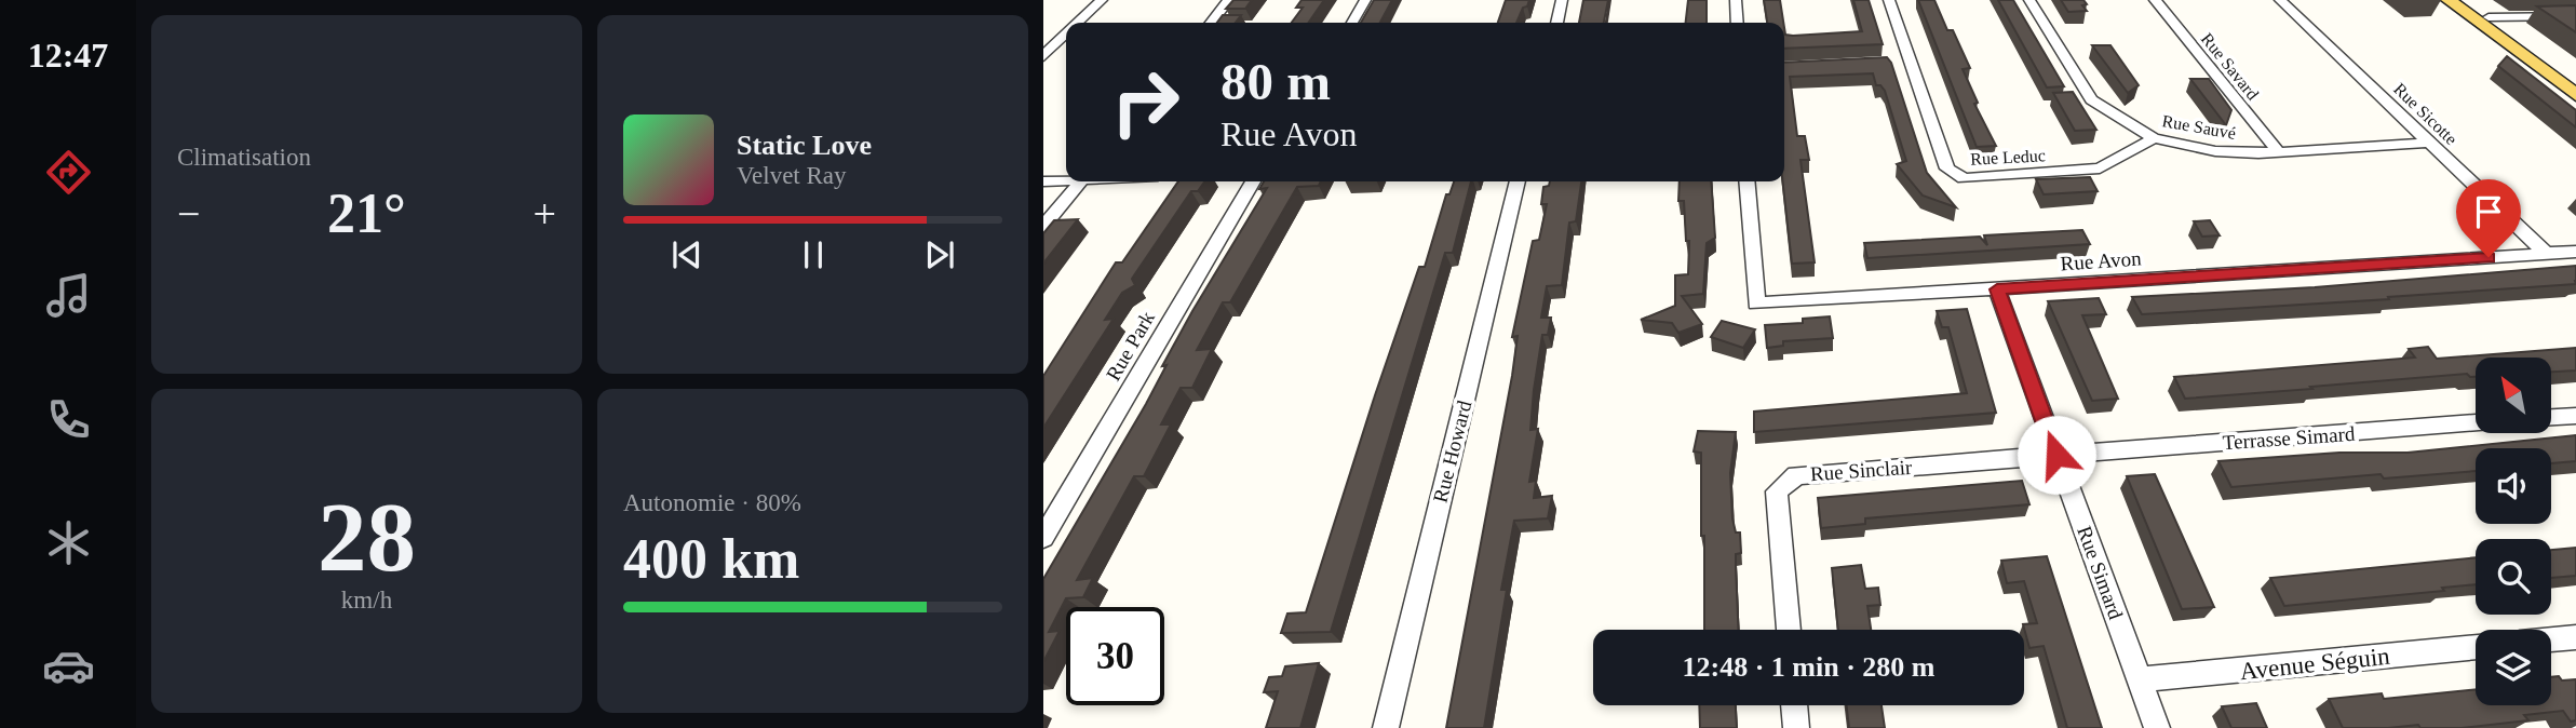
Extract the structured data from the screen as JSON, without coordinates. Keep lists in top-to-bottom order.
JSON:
{
  "streets": {
    "street": [
      "Rue Savard",
      "Rue Sicotte",
      "Rue Sauvé",
      "Rue Leduc",
      "Rue Avon",
      "Rue Park",
      "Terrasse Simard",
      "Rue Howard",
      "Rue Sinclair",
      "Rue Simard",
      "Avenue Séguin"
    ]
  },
  "crossings": [
    ["Rue Savard", "Rue Sauvé"],
    ["Rue Sicotte", "Rue Sauvé"],
    ["Rue Sicotte", "Rue Avon"],
    ["Rue Sauvé", "Rue Leduc"],
    ["Rue Avon", "Rue Simard"],
    ["Terrasse Simard", "Rue Sinclair"],
    ["Terrasse Simard", "Rue Simard"],
    ["Rue Sinclair", "Rue Simard"],
    ["Rue Simard", "Avenue Séguin"]
  ],
  "north": "top left",
  "page": {
    "tabs": "12:47",
    "tile": [
      "Climatisation",
      ["28", "km/h"],
      ["Autonomie · 80%", "400 km"]
    ],
    "turn": ["80 m", "Rue Avon"],
    "song": ["Static Love", "Velvet Ray"],
    "heat": ["−", "21°", "+"],
    "limit": "30",
    "trip": "12:48 · 1 min · 280 m"
  }
}
